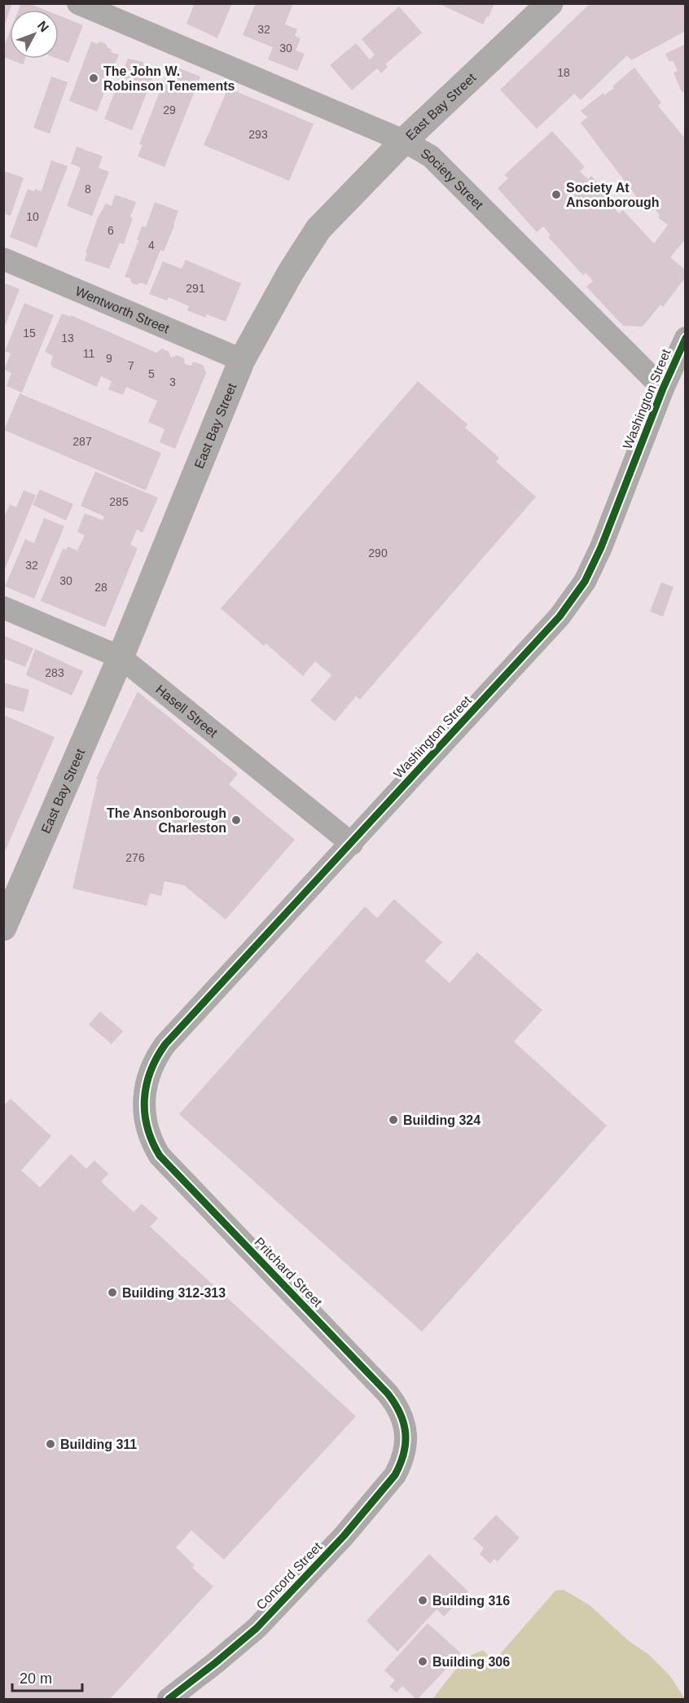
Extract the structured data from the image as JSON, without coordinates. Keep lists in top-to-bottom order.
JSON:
{
  "streets": {
    "street": [
      "East Bay Street",
      "Society Street",
      "Wentworth Street",
      "Washington Street",
      "Hasell Street",
      "Pritchard Street",
      "Concord Street"
    ]
  },
  "crossings": [
    ["East Bay Street", "Society Street"],
    ["East Bay Street", "Wentworth Street"],
    ["East Bay Street", "Hasell Street"],
    ["Society Street", "Washington Street"],
    ["Washington Street", "Hasell Street"],
    ["Washington Street", "Pritchard Street"],
    ["Pritchard Street", "Concord Street"]
  ],
  "places": [
    "The John W. Robinson Tenements",
    "Society At Ansonborough",
    "The Ansonborough Charleston",
    "Building 324",
    "Building 312-313",
    "Building 311",
    "Building 316",
    "Building 306"
  ],
  "house_numbers": [
    "32",
    "30",
    "18",
    "29",
    "293",
    "8",
    "10",
    "6",
    "4",
    "291",
    "15",
    "13",
    "11",
    "9",
    "7",
    "5",
    "3",
    "287",
    "285",
    "290",
    "32",
    "30",
    "28",
    "283",
    "276"
  ],
  "scale_bar": "20 m",
  "north": "top right"
}
